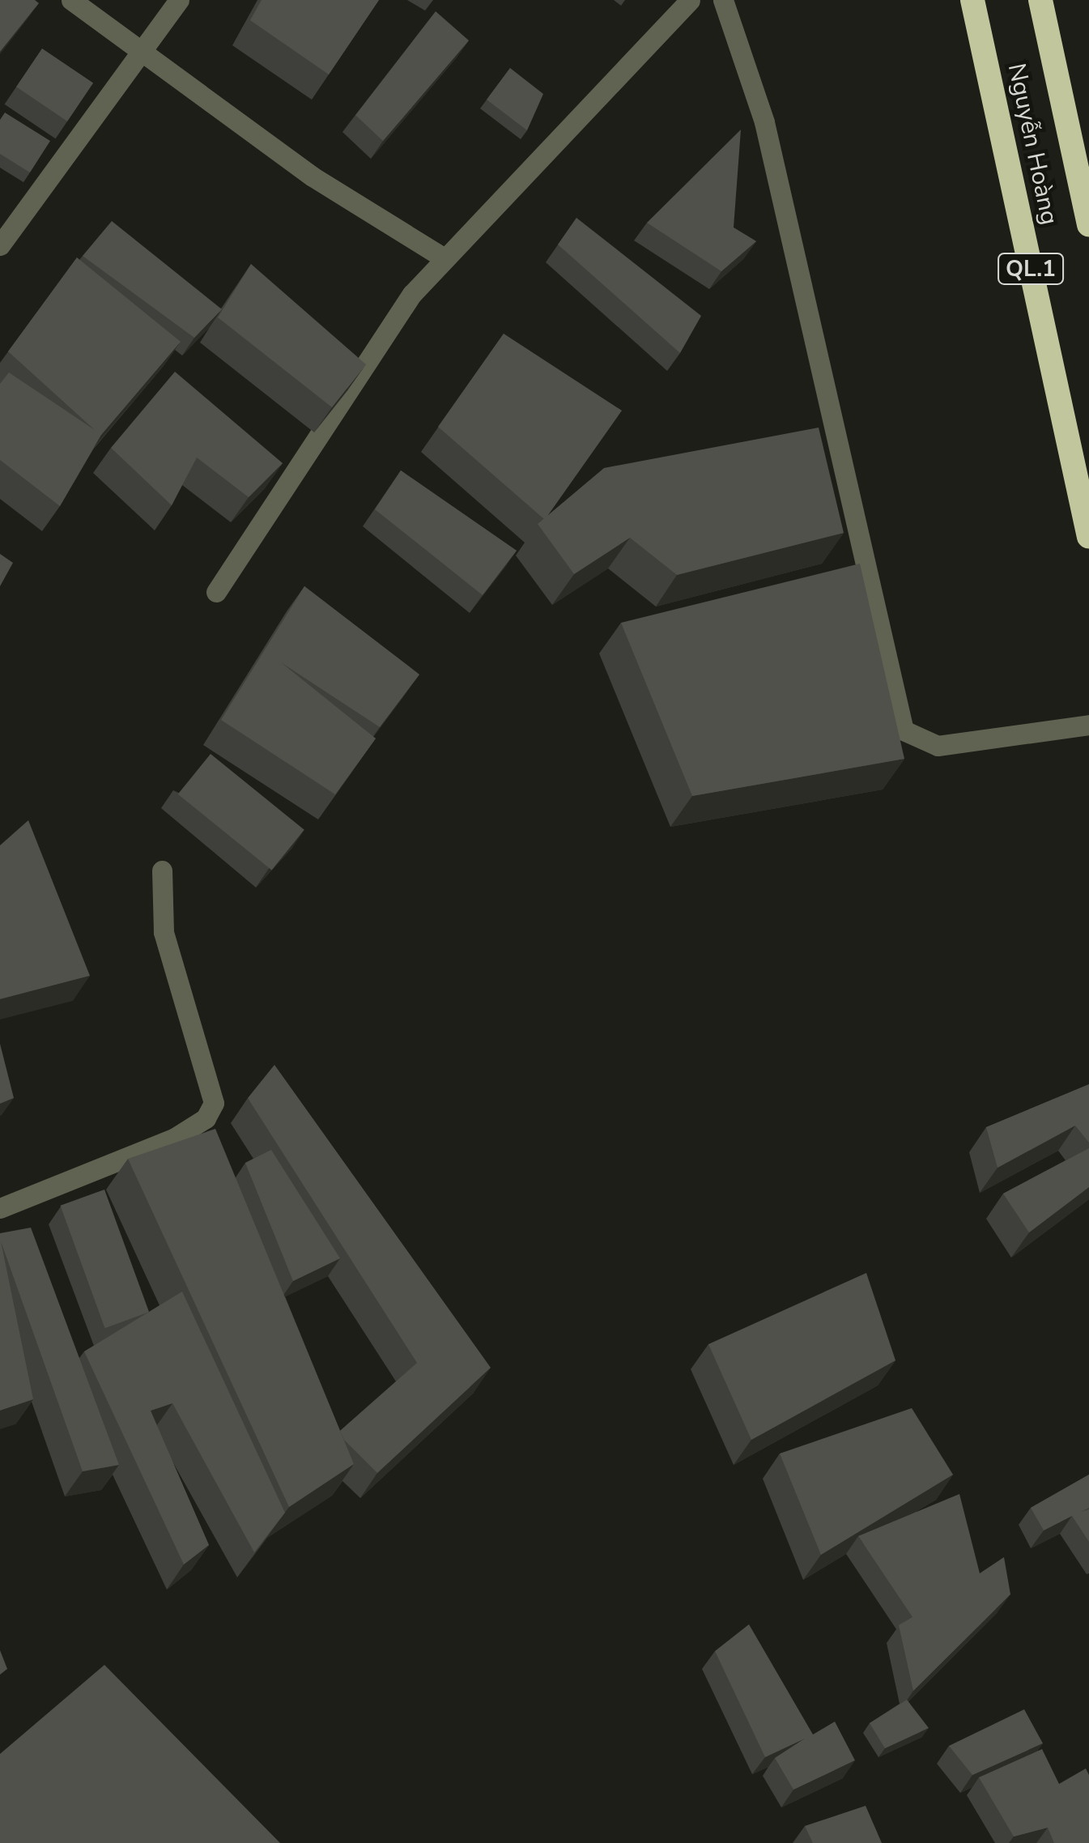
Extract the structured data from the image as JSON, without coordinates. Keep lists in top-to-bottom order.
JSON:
{
  "streets": {
    "highway": ["Nguyễn Hoàng", "QL.1"]
  }
}
